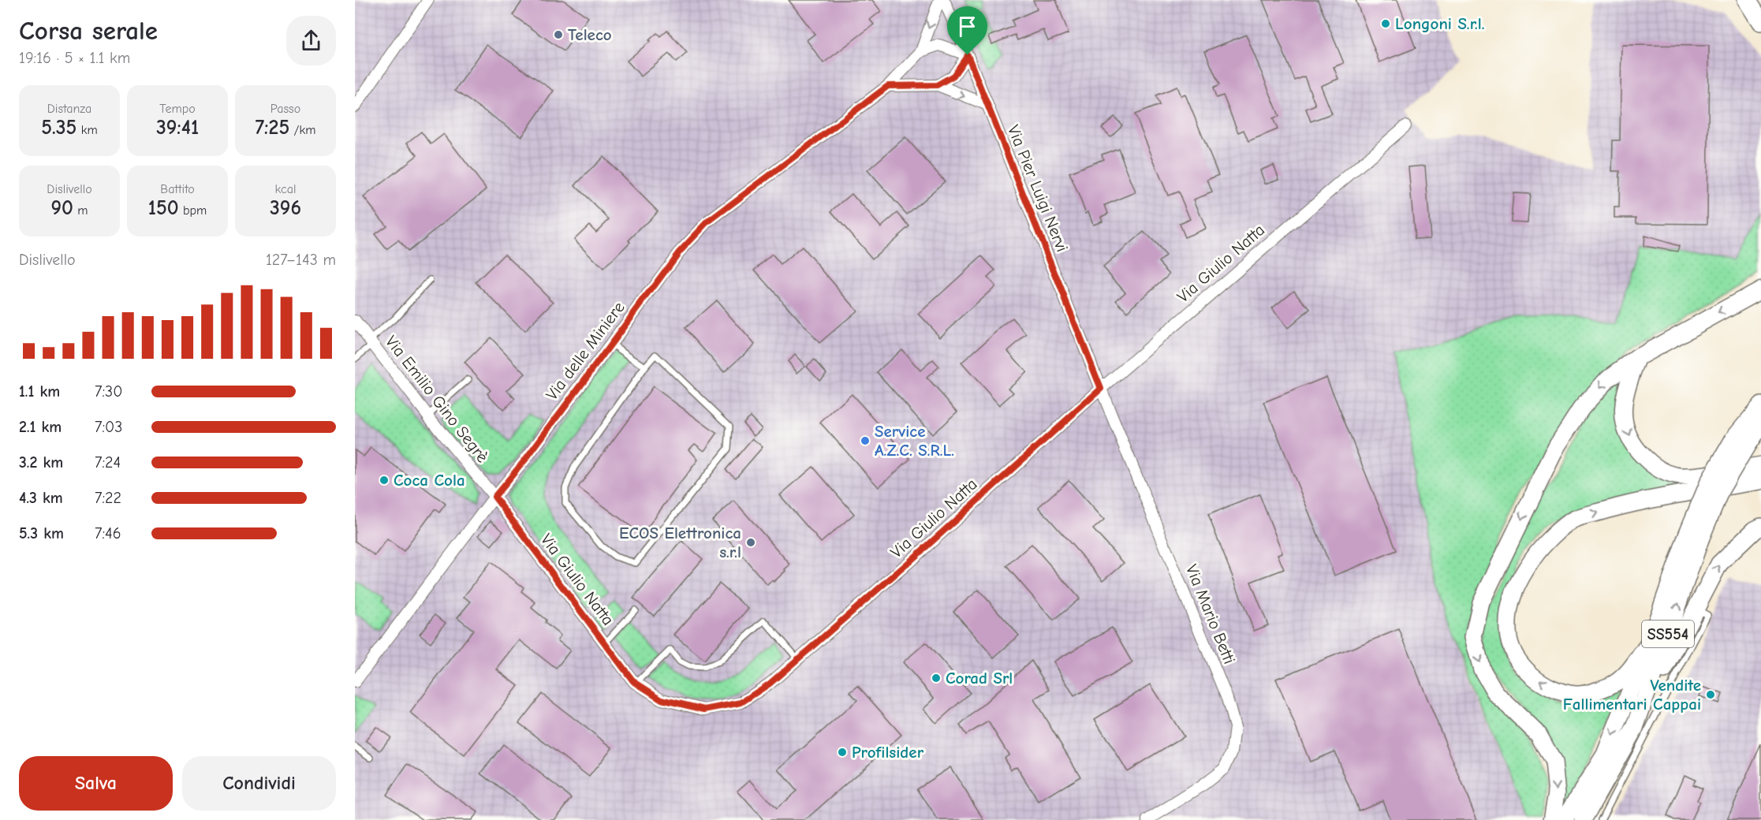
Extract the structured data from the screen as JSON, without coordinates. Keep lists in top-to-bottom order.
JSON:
{
  "streets": {
    "highway": ["SS554"],
    "street": [
      "Via Pier Luigi Nervi",
      "Via Giulio Natta",
      "Via delle Miniere",
      "Via Emilio Gino Segrè",
      "Via Mario Betti"
    ]
  },
  "crossings": [
    ["Via Pier Luigi Nervi", "Via Giulio Natta"],
    ["Via Pier Luigi Nervi", "Via Mario Betti"],
    ["Via Giulio Natta", "Via delle Miniere"],
    ["Via Giulio Natta", "Via Emilio Gino Segrè"],
    ["Via Giulio Natta", "Via Mario Betti"],
    ["Via delle Miniere", "Via Emilio Gino Segrè"]
  ],
  "places": [
    "Longoni S.r.l.",
    "Teleco",
    "Service A.Z.C. S.R.L.",
    "Coca Cola",
    "ECOS Elettronica s.r.l",
    "Corad Srl",
    "Vendite Fallimentari Cappai",
    "Profilsider"
  ],
  "page": {
    "heading": ["Corsa serale", "19:16 · 5 × 1.1 km"],
    "stats": [
      ["Distanza", "5.35 km"],
      ["Tempo", "39:41"],
      ["Passo", "7:25 /km"],
      ["Dislivello", "90 m"],
      ["Battito", "150 bpm"],
      ["kcal", "396"]
    ],
    "chart": ["Dislivello", "127–143 m"],
    "list": [
      {
        "name": "1.1 km",
        "note": "7:30"
      },
      {
        "name": "2.1 km",
        "note": "7:03"
      },
      {
        "name": "3.2 km",
        "note": "7:24"
      },
      {
        "name": "4.3 km",
        "note": "7:22"
      },
      {
        "name": "5.3 km",
        "note": "7:46"
      }
    ],
    "buttons": ["Salva", "Condividi"]
  }
}
